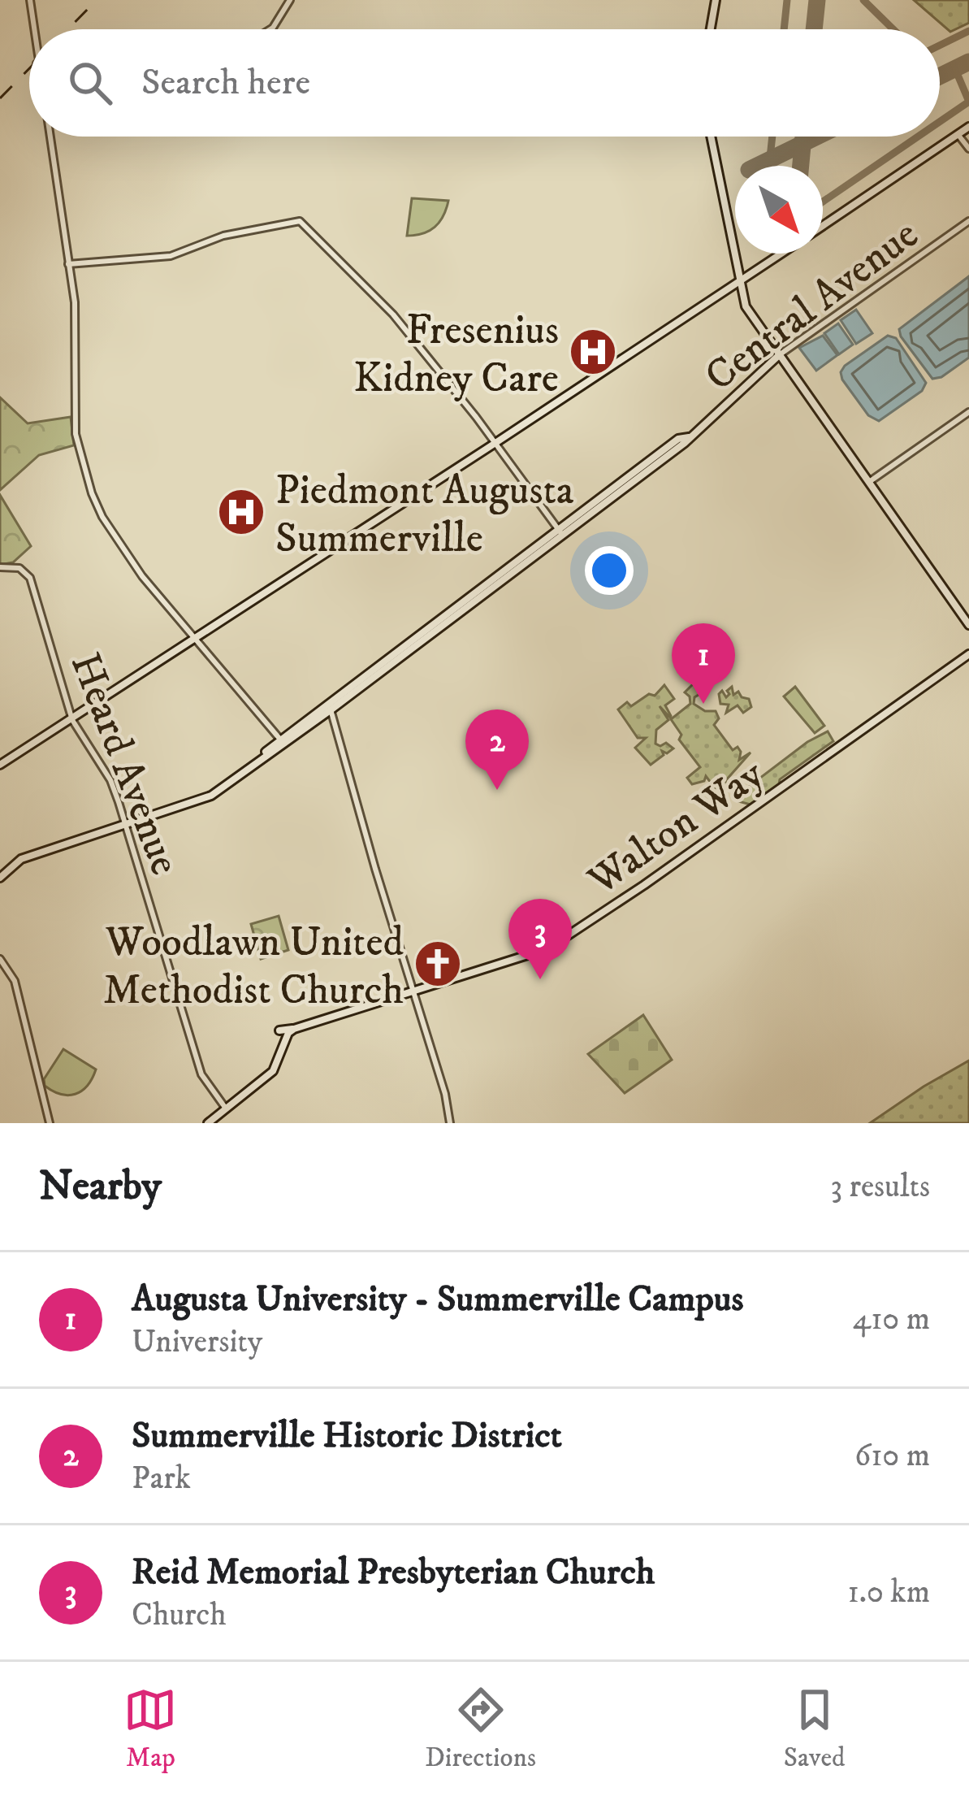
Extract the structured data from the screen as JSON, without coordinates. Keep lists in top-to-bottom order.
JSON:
{
  "streets": {
    "main road": ["Central Avenue", "Walton Way"],
    "street": ["Heard Avenue"]
  },
  "crossings": [
    ["Central Avenue", "Heard Avenue"]
  ],
  "places": {
    "hospital": ["Fresenius Kidney Care", "Piedmont Augusta Summerville"],
    "church": ["Woodlawn United Methodist Church"]
  },
  "north": "bottom right",
  "page": {
    "search": "Search here",
    "pins": ["1", "2", "3"],
    "heading": ["Nearby", "3 results"],
    "list": [
      {
        "mark": "1",
        "name": "Augusta University - Summerville Campus",
        "note": "University",
        "value": "410 m"
      },
      {
        "mark": "2",
        "name": "Summerville Historic District",
        "note": "Park",
        "value": "610 m"
      },
      {
        "mark": "3",
        "name": "Reid Memorial Presbyterian Church",
        "note": "Church",
        "value": "1.0 km"
      }
    ],
    "nav": ["Map", "Directions", "Saved"]
  }
}
